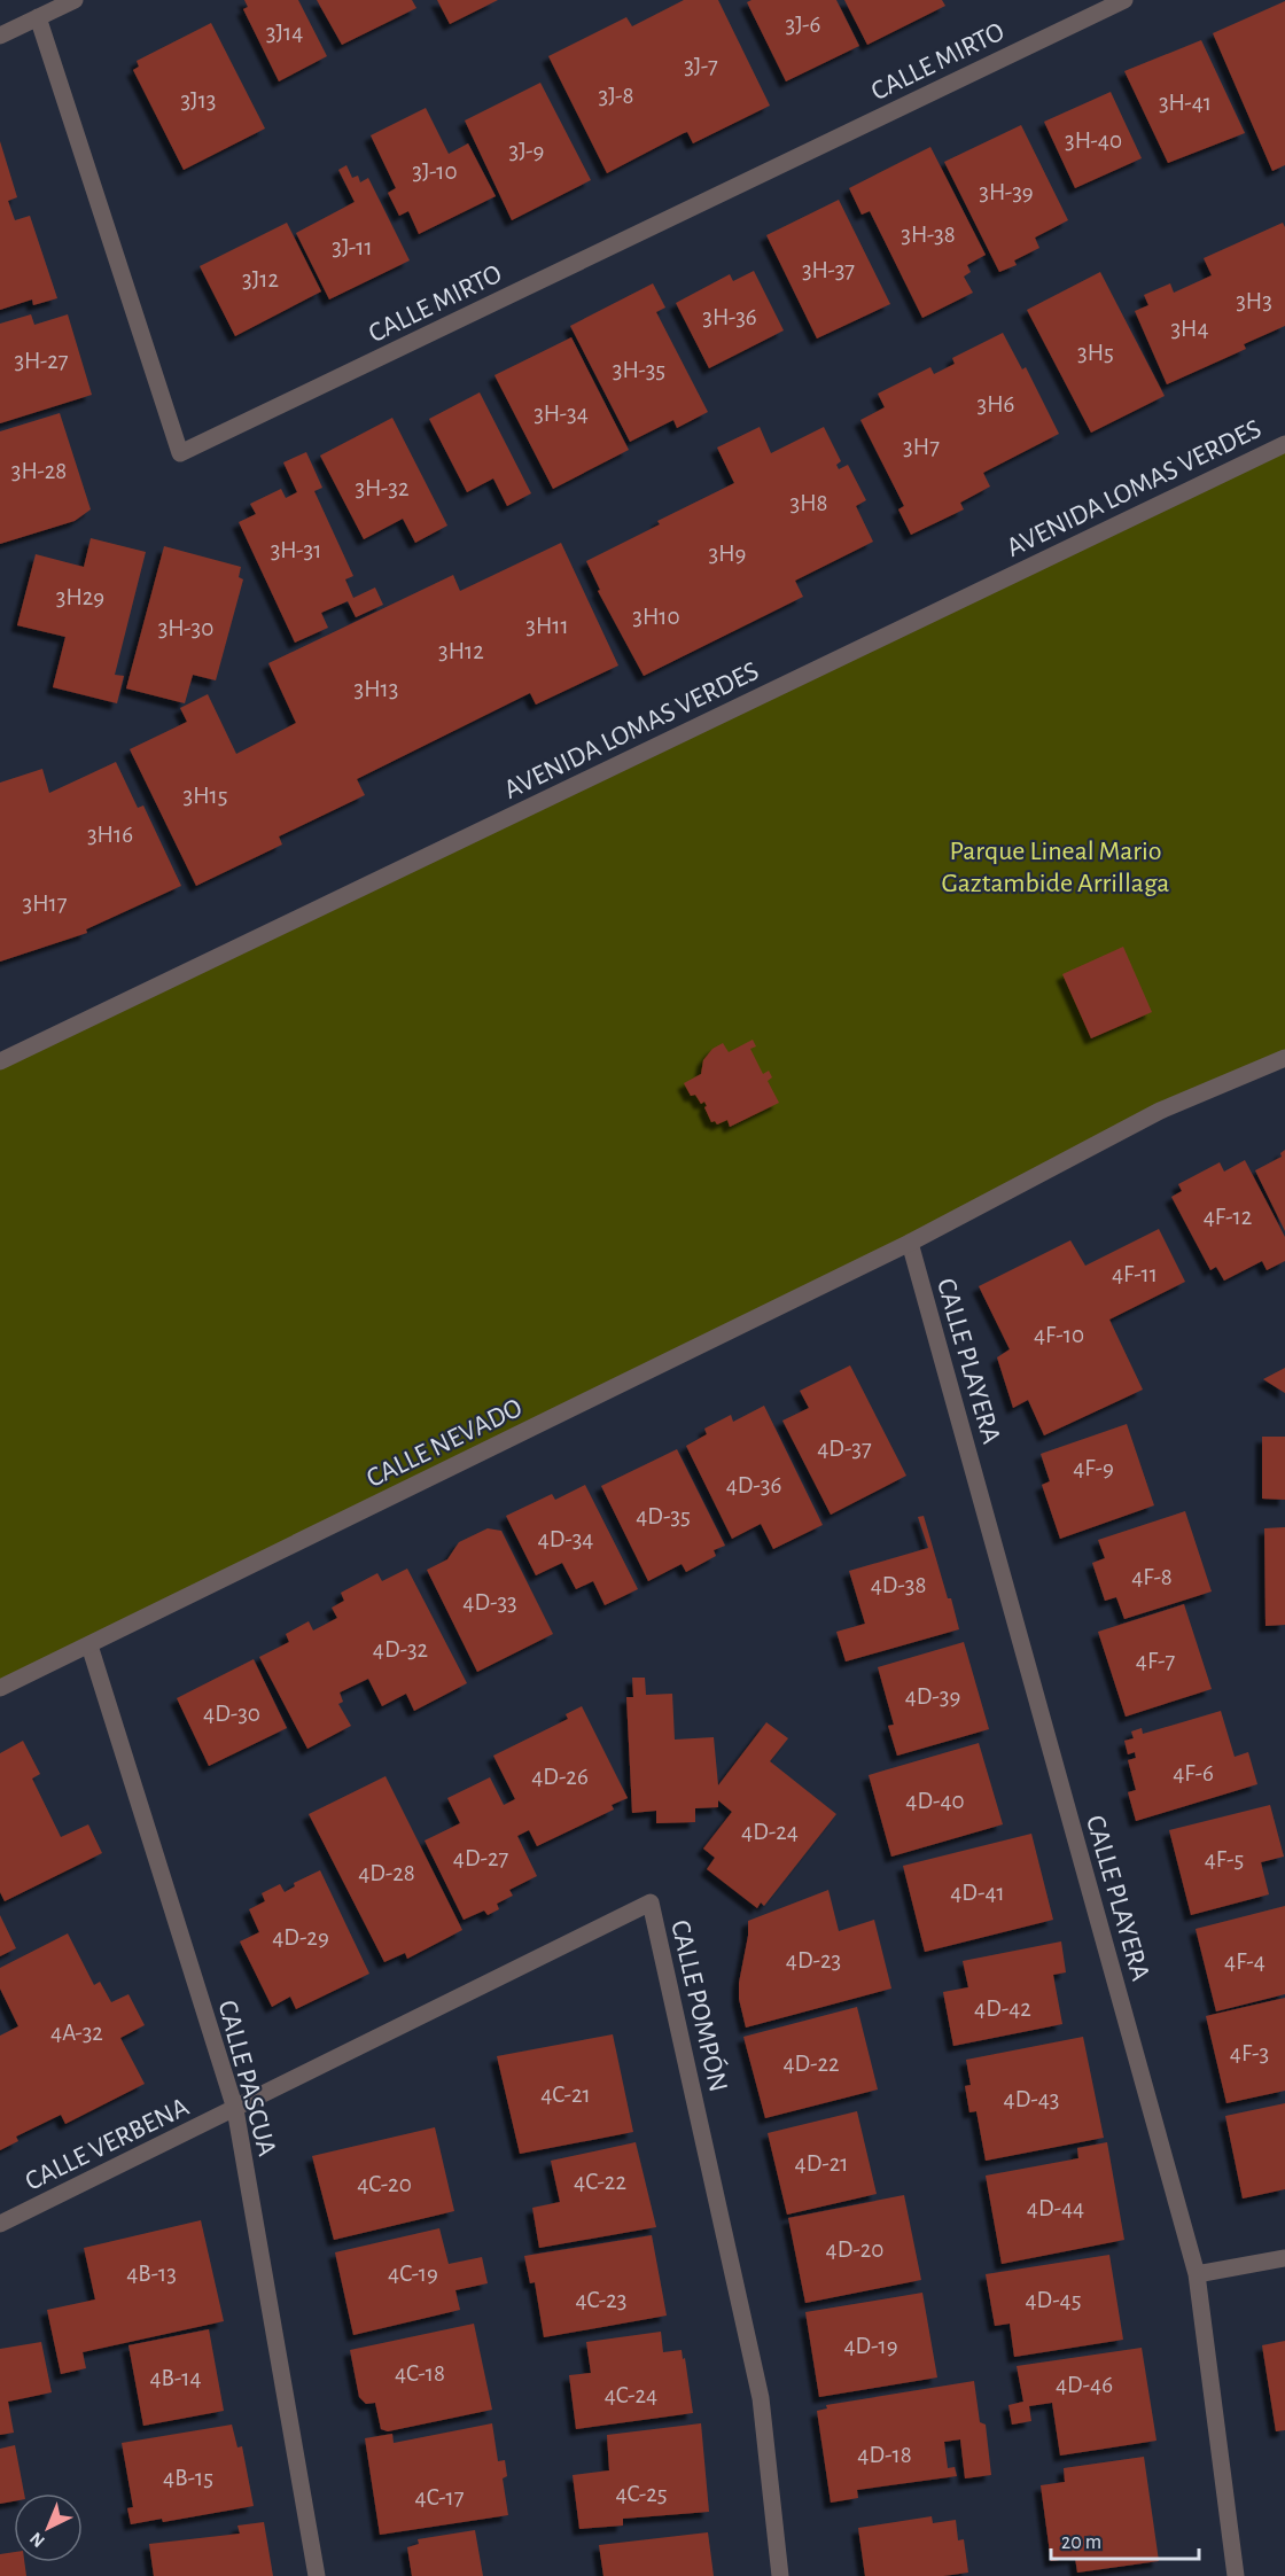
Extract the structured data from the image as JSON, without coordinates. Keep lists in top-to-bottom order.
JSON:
{
  "streets": {
    "street": [
      "CALLE MIRTO",
      "AVENIDA LOMAS VERDES",
      "CALLE PLAYERA",
      "CALLE NEVADO",
      "CALLE POMPÓN",
      "CALLE PASCUA",
      "CALLE VERBENA"
    ]
  },
  "crossings": [
    ["CALLE PLAYERA", "CALLE NEVADO"],
    ["CALLE NEVADO", "CALLE PASCUA"],
    ["CALLE POMPÓN", "CALLE PASCUA"],
    ["CALLE POMPÓN", "CALLE VERBENA"],
    ["CALLE PASCUA", "CALLE VERBENA"]
  ],
  "parks": ["Parque Lineal Mario Gaztambide Arrillaga"],
  "house_numbers": [
    "3J-6",
    "3J14",
    "3J-7",
    "3J-8",
    "3J13",
    "3H-41",
    "3H-40",
    "3J-9",
    "3J-10",
    "3H-39",
    "3H-38",
    "3J-11",
    "3H-37",
    "3J12",
    "3H3",
    "3H-36",
    "3H4",
    "3H5",
    "3H-27",
    "3H-35",
    "3H6",
    "3H-34",
    "3H7",
    "3H-28",
    "3H-32",
    "3H8",
    "3H-31",
    "3H9",
    "3H29",
    "3H10",
    "3H11",
    "3H-30",
    "3H12",
    "3H13",
    "3H15",
    "3H16",
    "3H17",
    "4F-12",
    "4F-11",
    "4F-10",
    "4D-37",
    "4F-9",
    "4D-36",
    "4D-35",
    "4D-34",
    "4F-8",
    "4D-38",
    "4D-33",
    "4D-32",
    "4F-7",
    "4D-39",
    "4D-30",
    "4F-6",
    "4D-26",
    "4D-40",
    "4D-24",
    "4D-27",
    "4F-5",
    "4D-28",
    "4D-41",
    "4D-29",
    "4D-23",
    "4F-4",
    "4D-42",
    "4A-32",
    "4F-3",
    "4D-22",
    "4C-21",
    "4D-43",
    "4D-21",
    "4C-22",
    "4C-20",
    "4D-44",
    "4D-20",
    "4B-13",
    "4C-19",
    "4C-23",
    "4D-45",
    "4D-19",
    "4C-18",
    "4B-14",
    "4D-46",
    "4C-24",
    "4D-18",
    "4B-15",
    "4C-25",
    "4C-17"
  ],
  "scale_bar": "20 m",
  "north": "bottom left"
}
